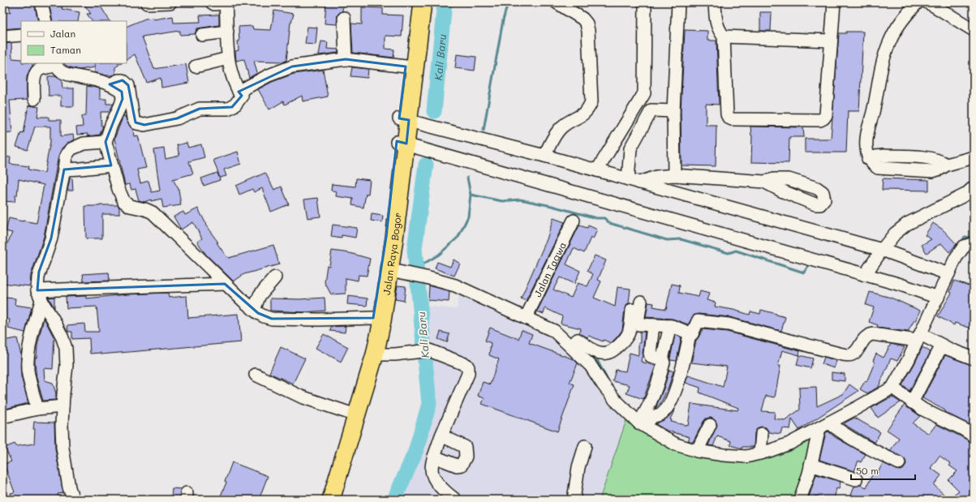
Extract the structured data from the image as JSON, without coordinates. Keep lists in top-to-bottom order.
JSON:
{
  "streets": {
    "highway": ["Jalan Raya Bogor"],
    "street": ["Jalan Taqwa"]
  },
  "water": ["Kali Baru"],
  "legend": ["Jalan", "Taman"],
  "scale_bar": "50 m"
}
